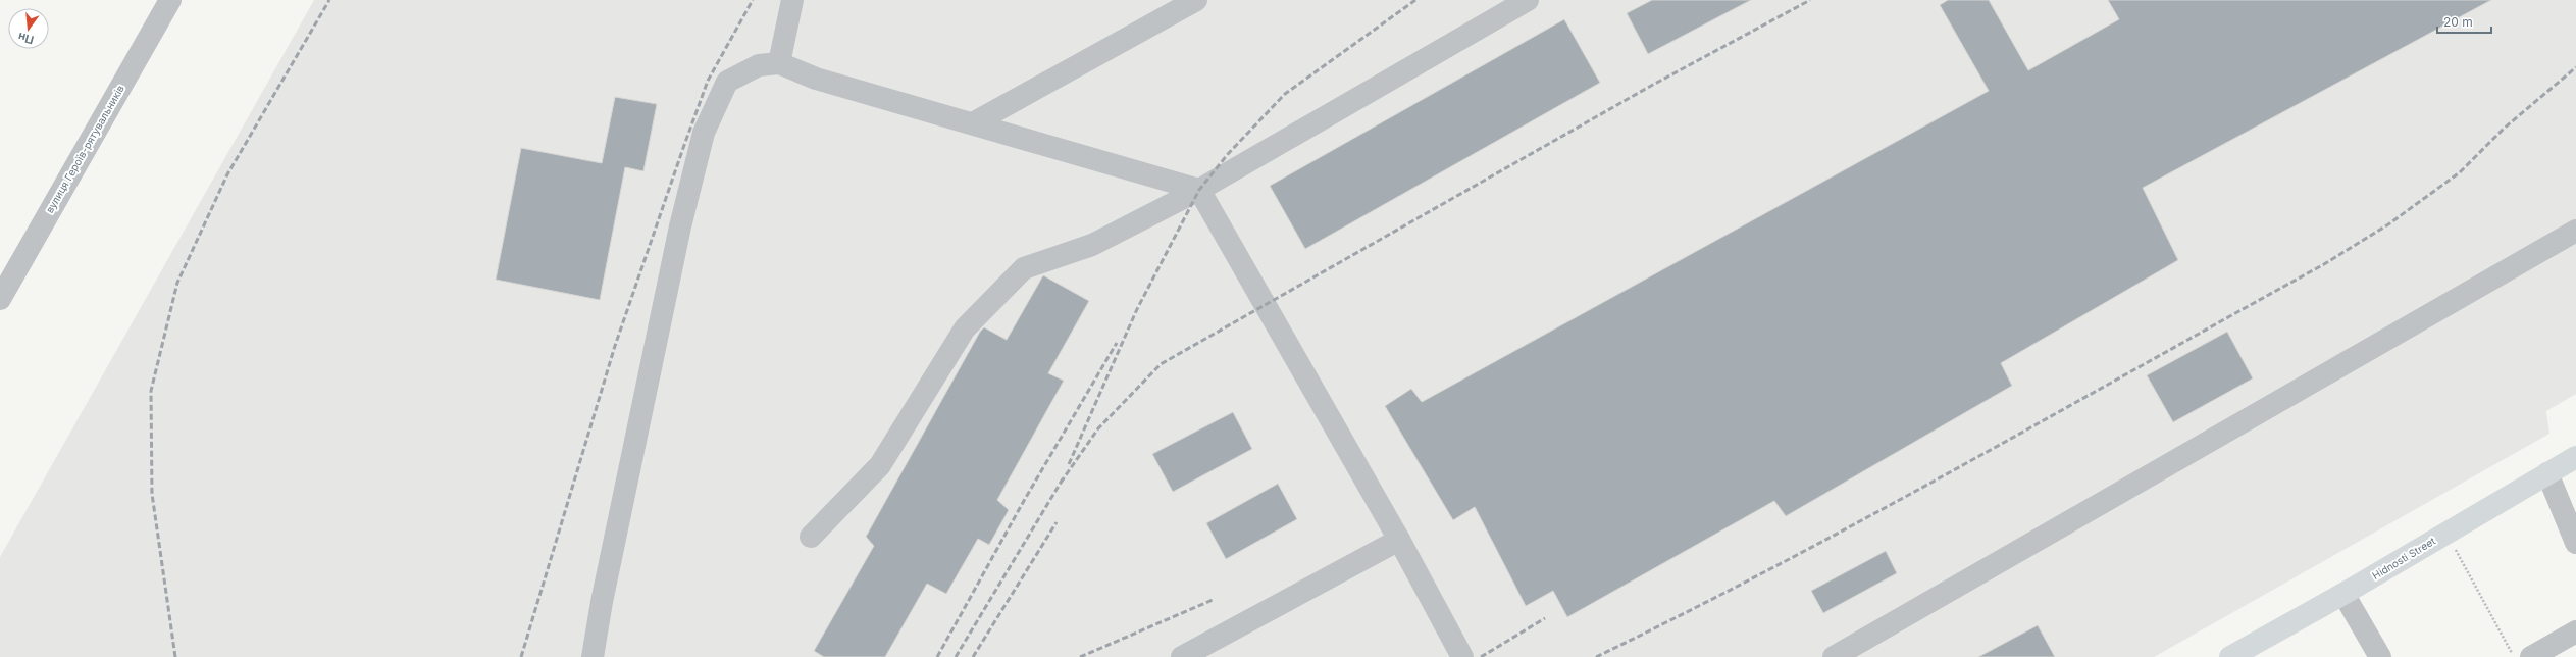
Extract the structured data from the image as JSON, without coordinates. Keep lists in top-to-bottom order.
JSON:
{
  "streets": {
    "main road": ["Hidnosti Street"],
    "street": ["вулиця Героїв-рятувальників"]
  },
  "scale_bar": "20 m",
  "north": "bottom"
}
